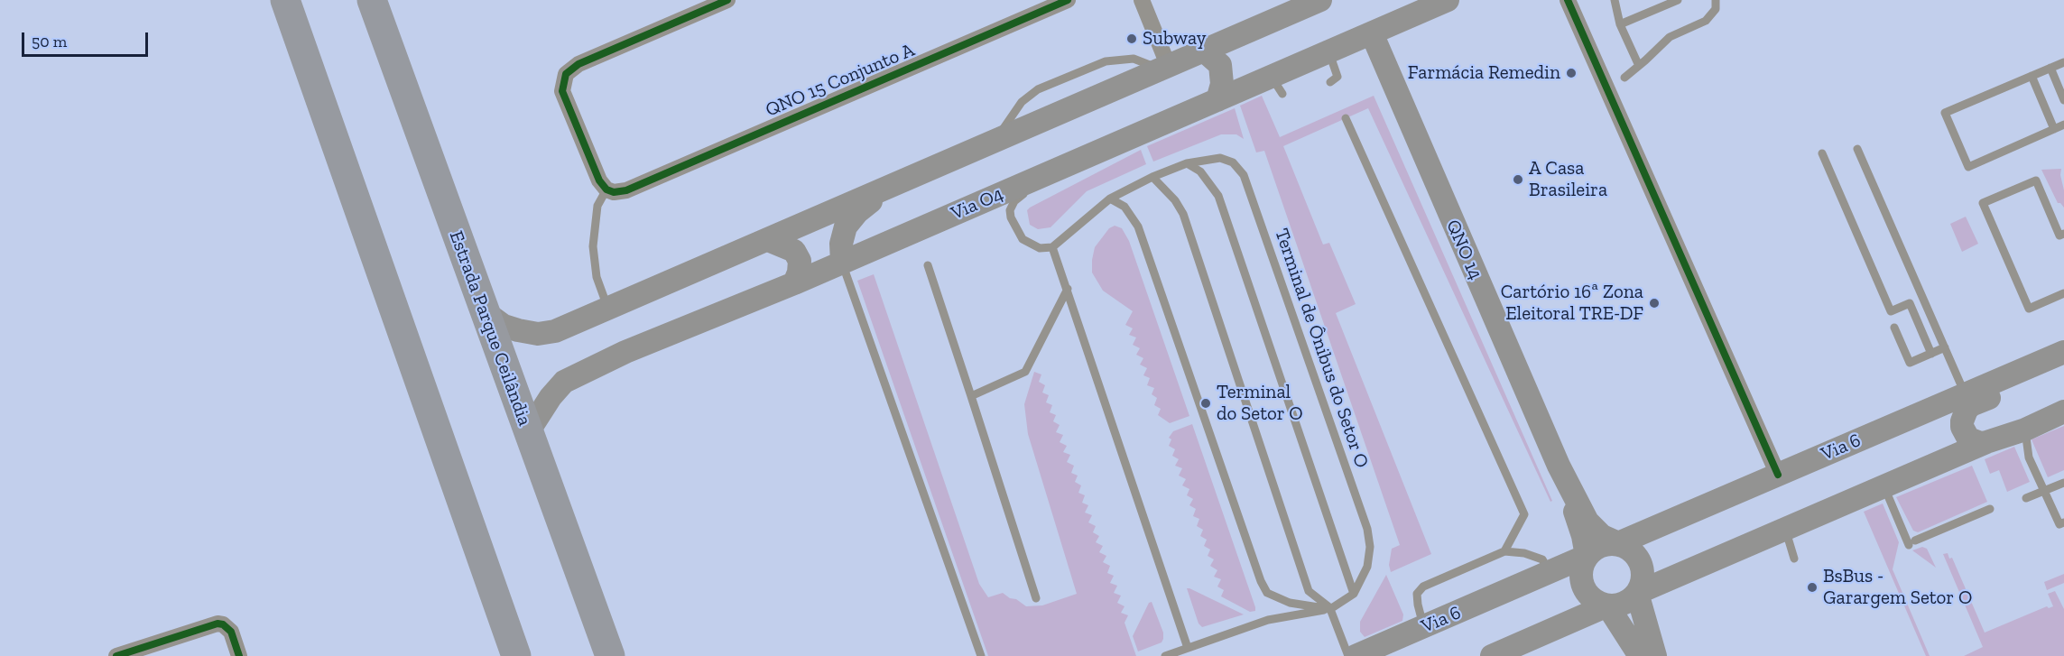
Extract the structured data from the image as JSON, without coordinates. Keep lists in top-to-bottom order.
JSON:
{
  "streets": {
    "highway": ["Estrada Parque Ceilândia"],
    "main road": ["Via O4", "QNO 14", "Via 6"],
    "street": ["QNO 15 Conjunto A"],
    "lane": ["Terminal de Ônibus do Setor O"]
  },
  "crossings": [
    ["Via O4", "QNO 14"],
    ["Via O4", "Estrada Parque Ceilândia"],
    ["QNO 14", "Via 6"]
  ],
  "places": [
    "Subway",
    "Farmácia Remedin",
    "A Casa Brasileira",
    "Cartório 16ª Zona Eleitoral TRE-DF",
    "Terminal do Setor O",
    "BsBus - Garargem Setor O"
  ],
  "scale_bar": "50 m"
}
